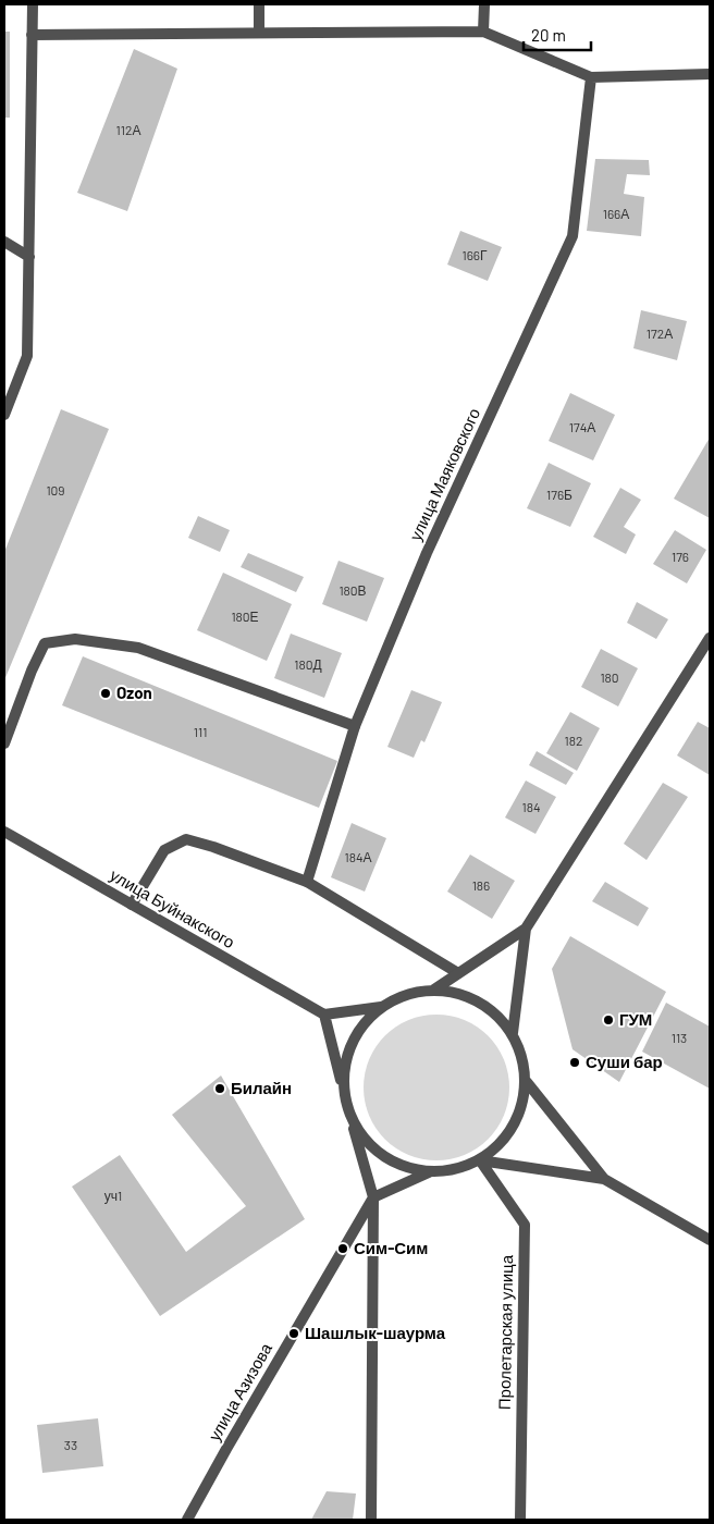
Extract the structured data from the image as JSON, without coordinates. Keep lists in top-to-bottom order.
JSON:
{
  "streets": {
    "street": [
      "улица Маяковского",
      "улица Буйнакского",
      "Пролетарская улица",
      "улица Азизова"
    ]
  },
  "places": [
    "Ozon",
    "ГУМ",
    "Суши бар",
    "Билайн",
    "Сим-Сим",
    "Шашлык-шаурма"
  ],
  "house_numbers": [
    "112А",
    "166А",
    "166Г",
    "172А",
    "174А",
    "109",
    "176Б",
    "176",
    "180В",
    "180Е",
    "180Д",
    "180",
    "111",
    "182",
    "184",
    "184А",
    "186",
    "113",
    "уч1",
    "33"
  ],
  "scale_bar": "20 m"
}
